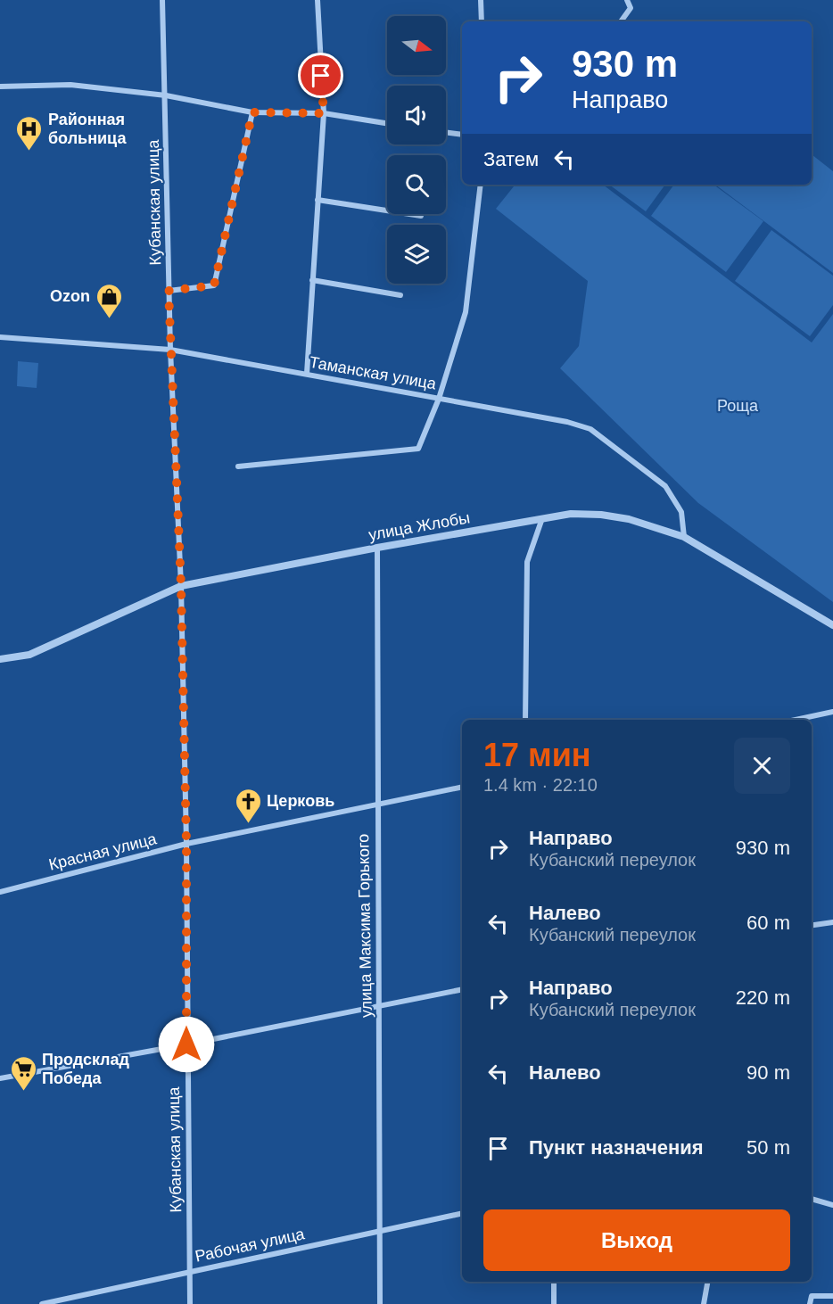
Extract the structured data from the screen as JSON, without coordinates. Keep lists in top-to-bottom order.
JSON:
{
  "streets": {
    "street": [
      "Кубанская улица",
      "Таманская улица",
      "улица Жлобы",
      "Красная улица",
      "улица Максима Горького",
      "Рабочая улица"
    ]
  },
  "crossings": [
    ["Кубанская улица", "Таманская улица"],
    ["Кубанская улица", "улица Жлобы"],
    ["Кубанская улица", "Красная улица"],
    ["Кубанская улица", "Рабочая улица"],
    ["Таманская улица", "улица Жлобы"],
    ["улица Жлобы", "улица Максима Горького"],
    ["Красная улица", "улица Максима Горького"],
    ["улица Максима Горького", "Рабочая улица"]
  ],
  "parks": ["Роща"],
  "places": {
    "hospital": ["Районная больница"],
    "shop": ["Ozon"],
    "church": ["Церковь"],
    "supermarket": ["Продсклад Победа"]
  },
  "north": "right",
  "page": {
    "turn": ["930 m", "Направо"],
    "then": "Затем",
    "heading": ["17 мин", "1.4 km · 22:10"],
    "list": [
      {
        "name": "Направо",
        "note": "Кубанский переулок",
        "value": "930 m"
      },
      {
        "name": "Налево",
        "note": "Кубанский переулок",
        "value": "60 m"
      },
      {
        "name": "Направо",
        "note": "Кубанский переулок",
        "value": "220 m"
      },
      {
        "name": "Налево",
        "value": "90 m"
      },
      {
        "name": "Пункт назначения",
        "value": "50 m"
      }
    ],
    "buttons": "Выход"
  }
}
